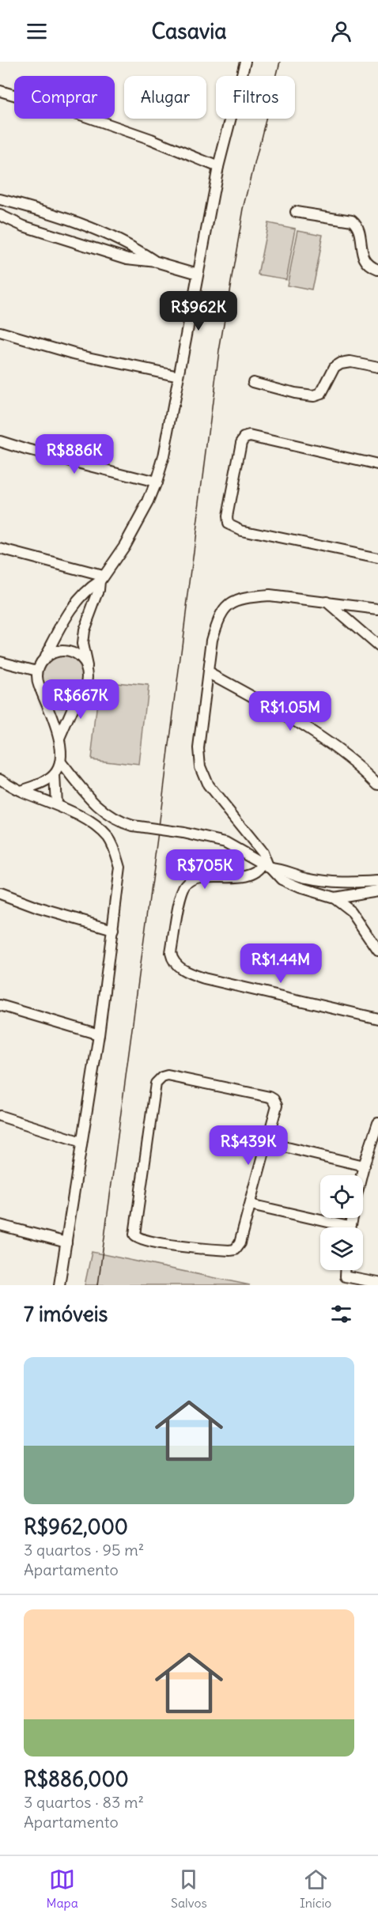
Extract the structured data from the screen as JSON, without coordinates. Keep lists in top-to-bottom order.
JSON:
{
  "page": {
    "header": "Casavia",
    "chip": ["Comprar", "Alugar", "Filtros"],
    "price": [
      "R$962K",
      "R$886K",
      "R$667K",
      "R$1.05M",
      "R$705K",
      "R$1.44M",
      "R$439K"
    ],
    "heading": "7 imóveis",
    "list": [
      {
        "name": "R$962,000",
        "note": "3 quartos · 95 m² · Apartamento"
      },
      {
        "name": "R$886,000",
        "note": "3 quartos · 83 m² · Apartamento"
      }
    ],
    "tabs": ["Mapa", "Salvos", "Início"]
  }
}
